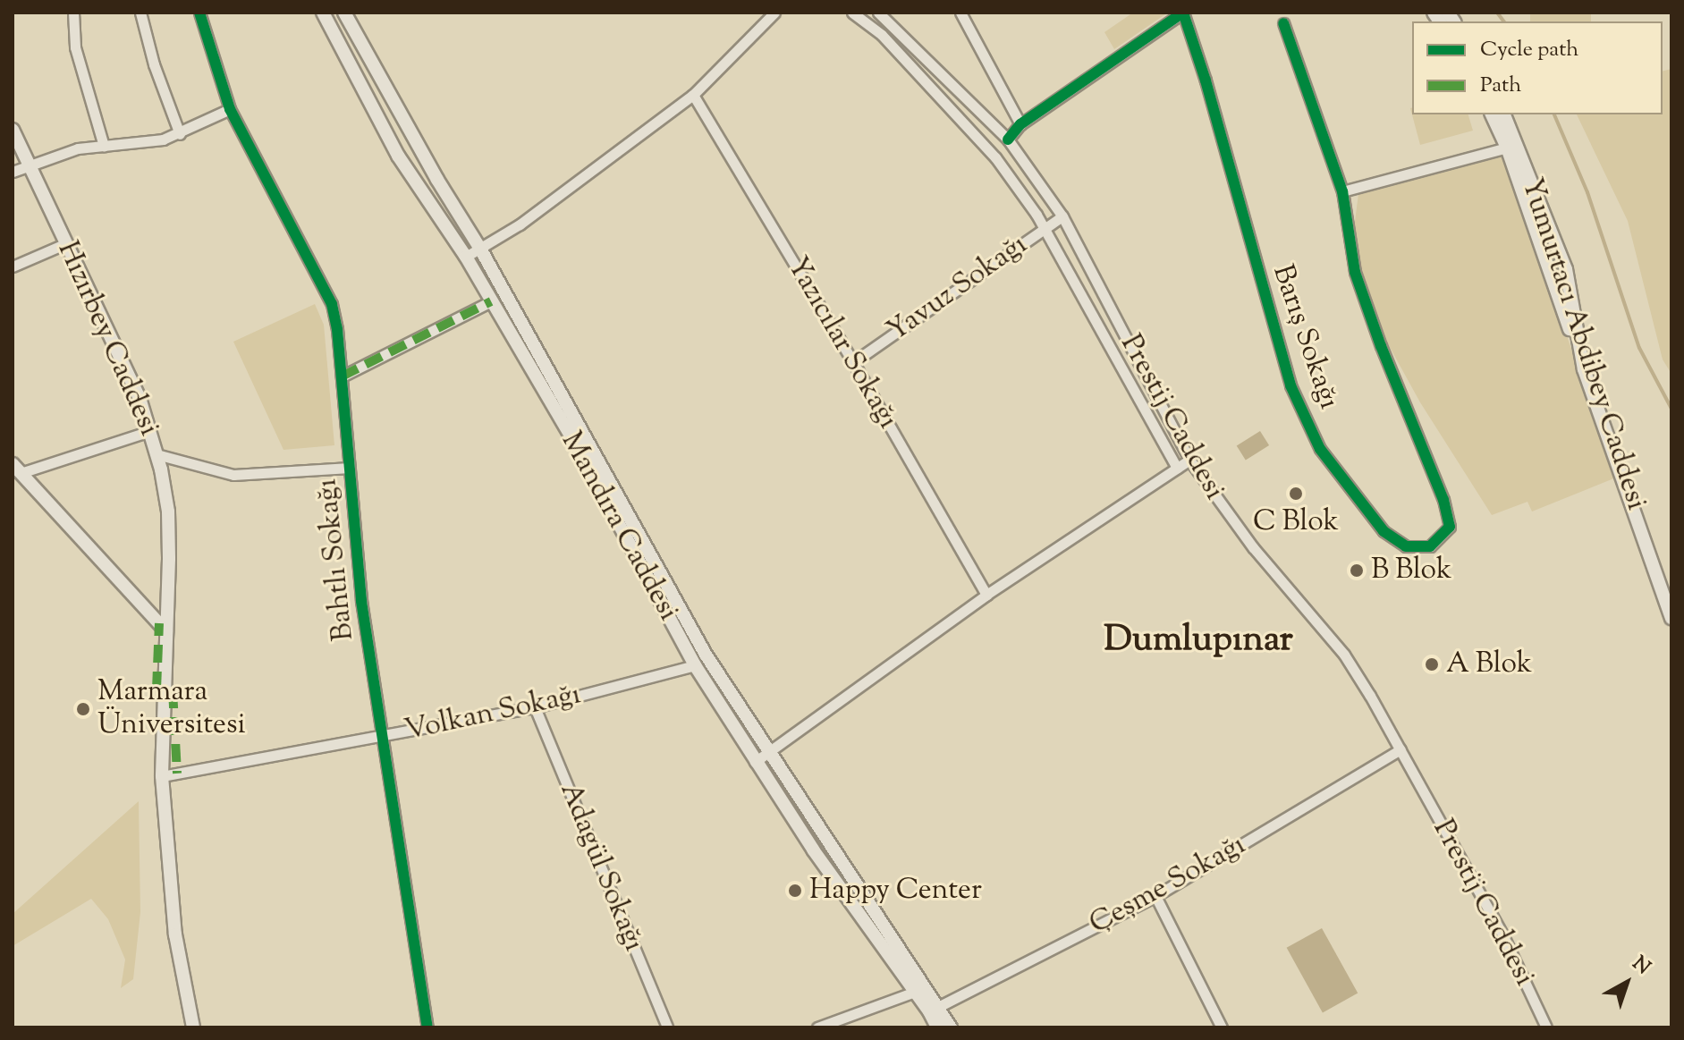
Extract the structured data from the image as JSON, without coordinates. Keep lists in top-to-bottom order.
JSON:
{
  "streets": {
    "main road": ["Hızırbey Caddesi", "Yumurtacı Abdibey Caddesi", "Mandıra Caddesi"],
    "street": [
      "Yavuz Sokağı",
      "Barış Sokağı",
      "Yazıcılar Sokağı",
      "Prestij Caddesi",
      "Bahtlı Sokağı",
      "Volkan Sokağı",
      "Adagül Sokağı",
      "Çeşme Sokağı"
    ]
  },
  "crossings": [
    ["Yavuz Sokağı", "Yazıcılar Sokağı"],
    ["Yavuz Sokağı", "Prestij Caddesi"],
    ["Hızırbey Caddesi", "Volkan Sokağı"],
    ["Prestij Caddesi", "Çeşme Sokağı"],
    ["Mandıra Caddesi", "Volkan Sokağı"],
    ["Mandıra Caddesi", "Çeşme Sokağı"],
    ["Bahtlı Sokağı", "Volkan Sokağı"],
    ["Volkan Sokağı", "Adagül Sokağı"]
  ],
  "districts": ["Dumlupınar"],
  "places": [
    "C Blok",
    "B Blok",
    "A Blok",
    "Marmara Üniversitesi",
    "Happy Center"
  ],
  "legend": ["Cycle path", "Path"],
  "north": "top right"
}
